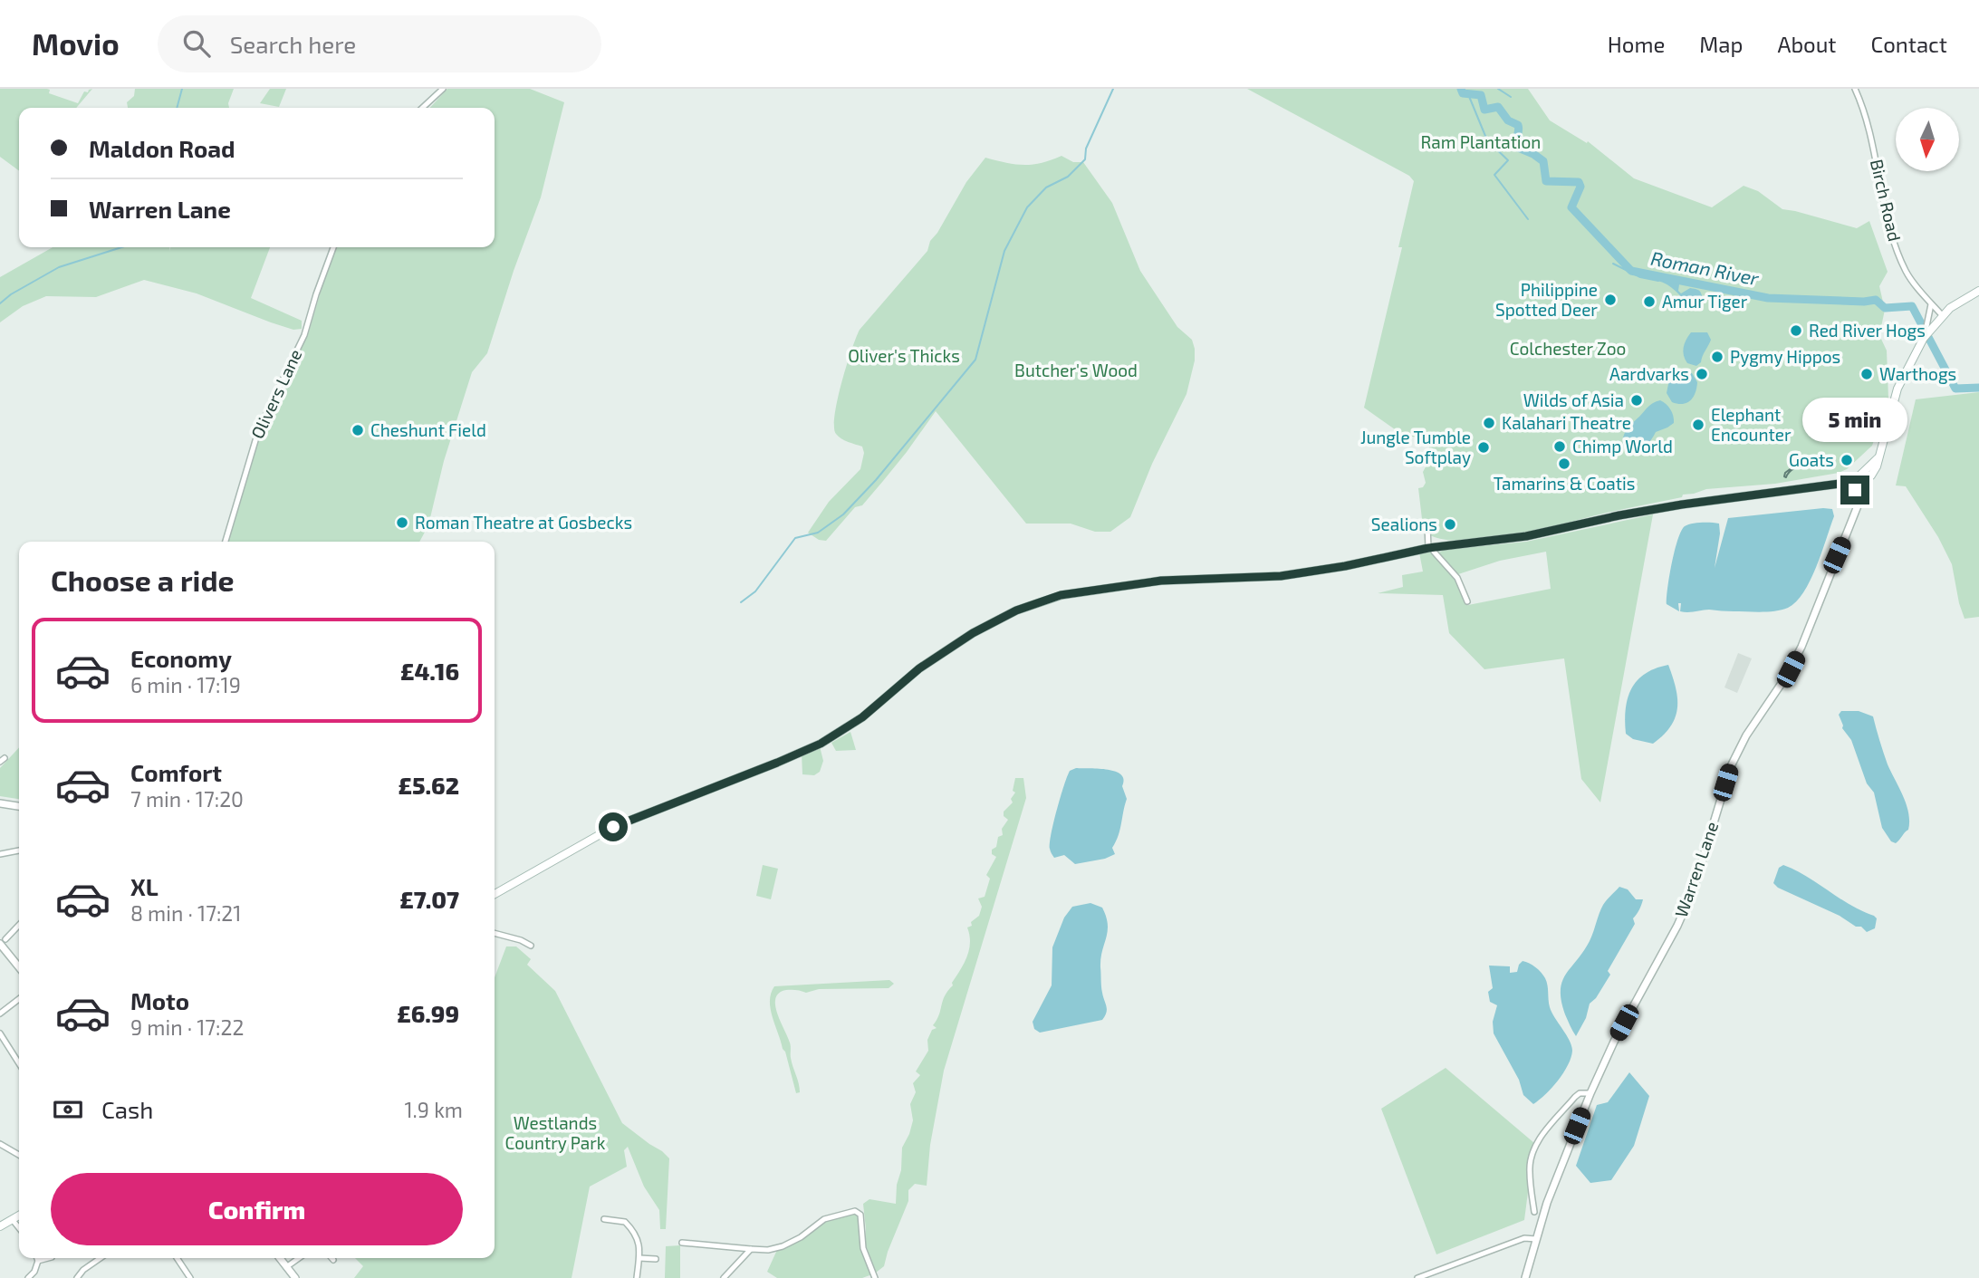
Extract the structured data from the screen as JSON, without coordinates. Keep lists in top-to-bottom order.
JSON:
{
  "streets": {
    "street": ["Birch Road", "Olivers Lane", "Warren Lane"]
  },
  "water": ["Roman River"],
  "parks": [
    "Ram Plantation",
    "Colchester Zoo",
    "Oliver's Thicks",
    "Butcher's Wood",
    "Westlands Country Park"
  ],
  "places": [
    "Philippine Spotted Deer",
    "Amur Tiger",
    "Red River Hogs",
    "Pygmy Hippos",
    "Aardvarks",
    "Warthogs",
    "Wilds of Asia",
    "Kalahari Theatre",
    "Elephant Encounter",
    "Cheshunt Field",
    "Chimp World",
    "Jungle Tumble Softplay",
    "Goats",
    "Tamarins & Coatis",
    "Roman Theatre at Gosbecks",
    "Sealions"
  ],
  "north": "bottom",
  "page": {
    "header": "Movio",
    "search": "Search here",
    "nav": [
      "Home",
      "Map",
      "About",
      "Contact"
    ],
    "banner": ["Maldon Road", "Warren Lane"],
    "bubble": "5 min",
    "heading": "Choose a ride",
    "list": [
      {
        "name": "Economy",
        "note": "6 min · 17:19",
        "value": "£4.16"
      },
      {
        "name": "Comfort",
        "note": "7 min · 17:20",
        "value": "£5.62"
      },
      {
        "name": "XL",
        "note": "8 min · 17:21",
        "value": "£7.07"
      },
      {
        "name": "Moto",
        "note": "9 min · 17:22",
        "value": "£6.99"
      }
    ],
    "pay": ["Cash", "1.9 km"],
    "buttons": "Confirm"
  }
}
